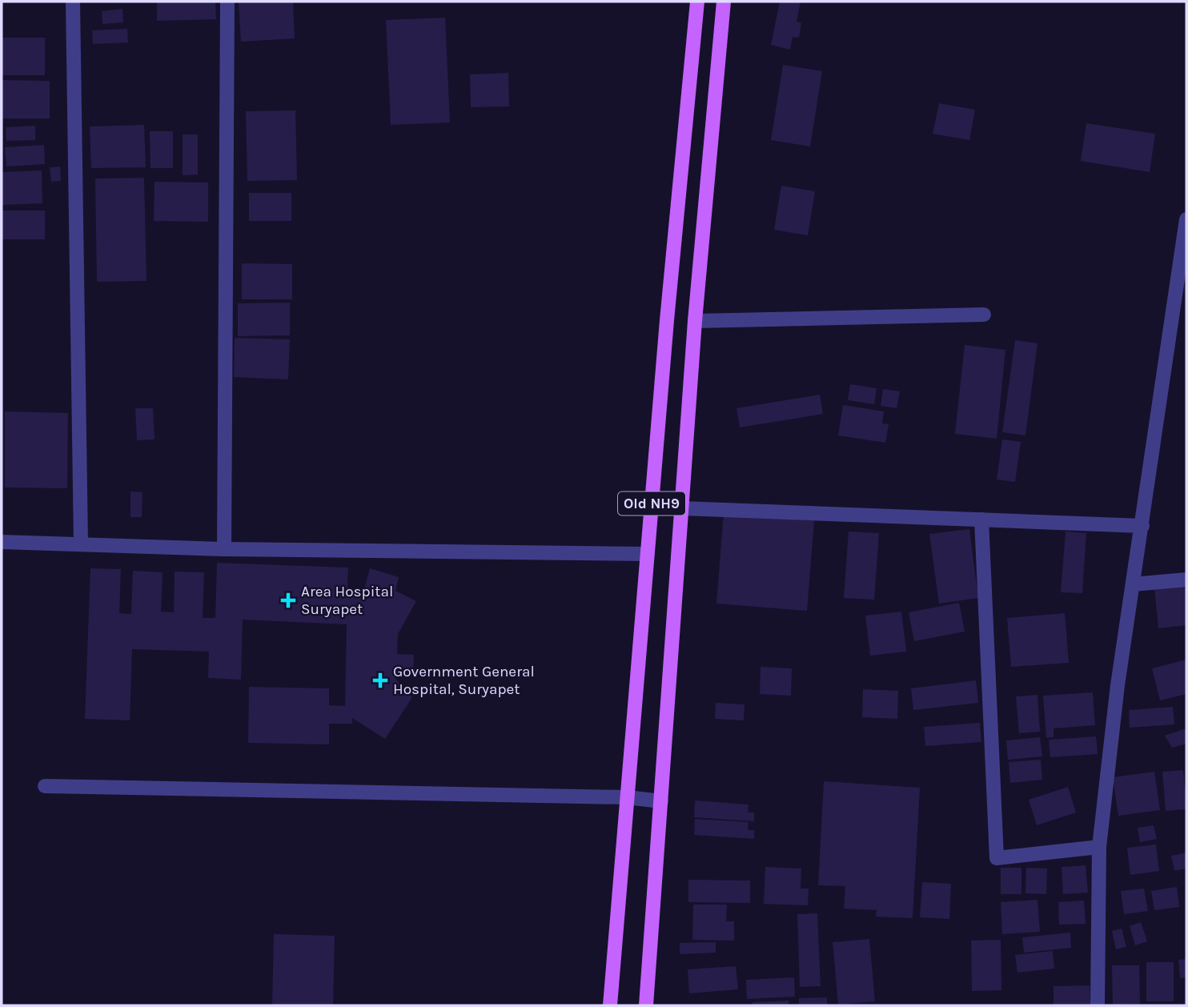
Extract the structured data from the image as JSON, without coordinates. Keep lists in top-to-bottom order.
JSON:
{
  "streets": {
    "main road": ["Old NH9"]
  },
  "places": {
    "health": ["Area Hospital Suryapet", "Government General Hospital, Suryapet"]
  }
}
